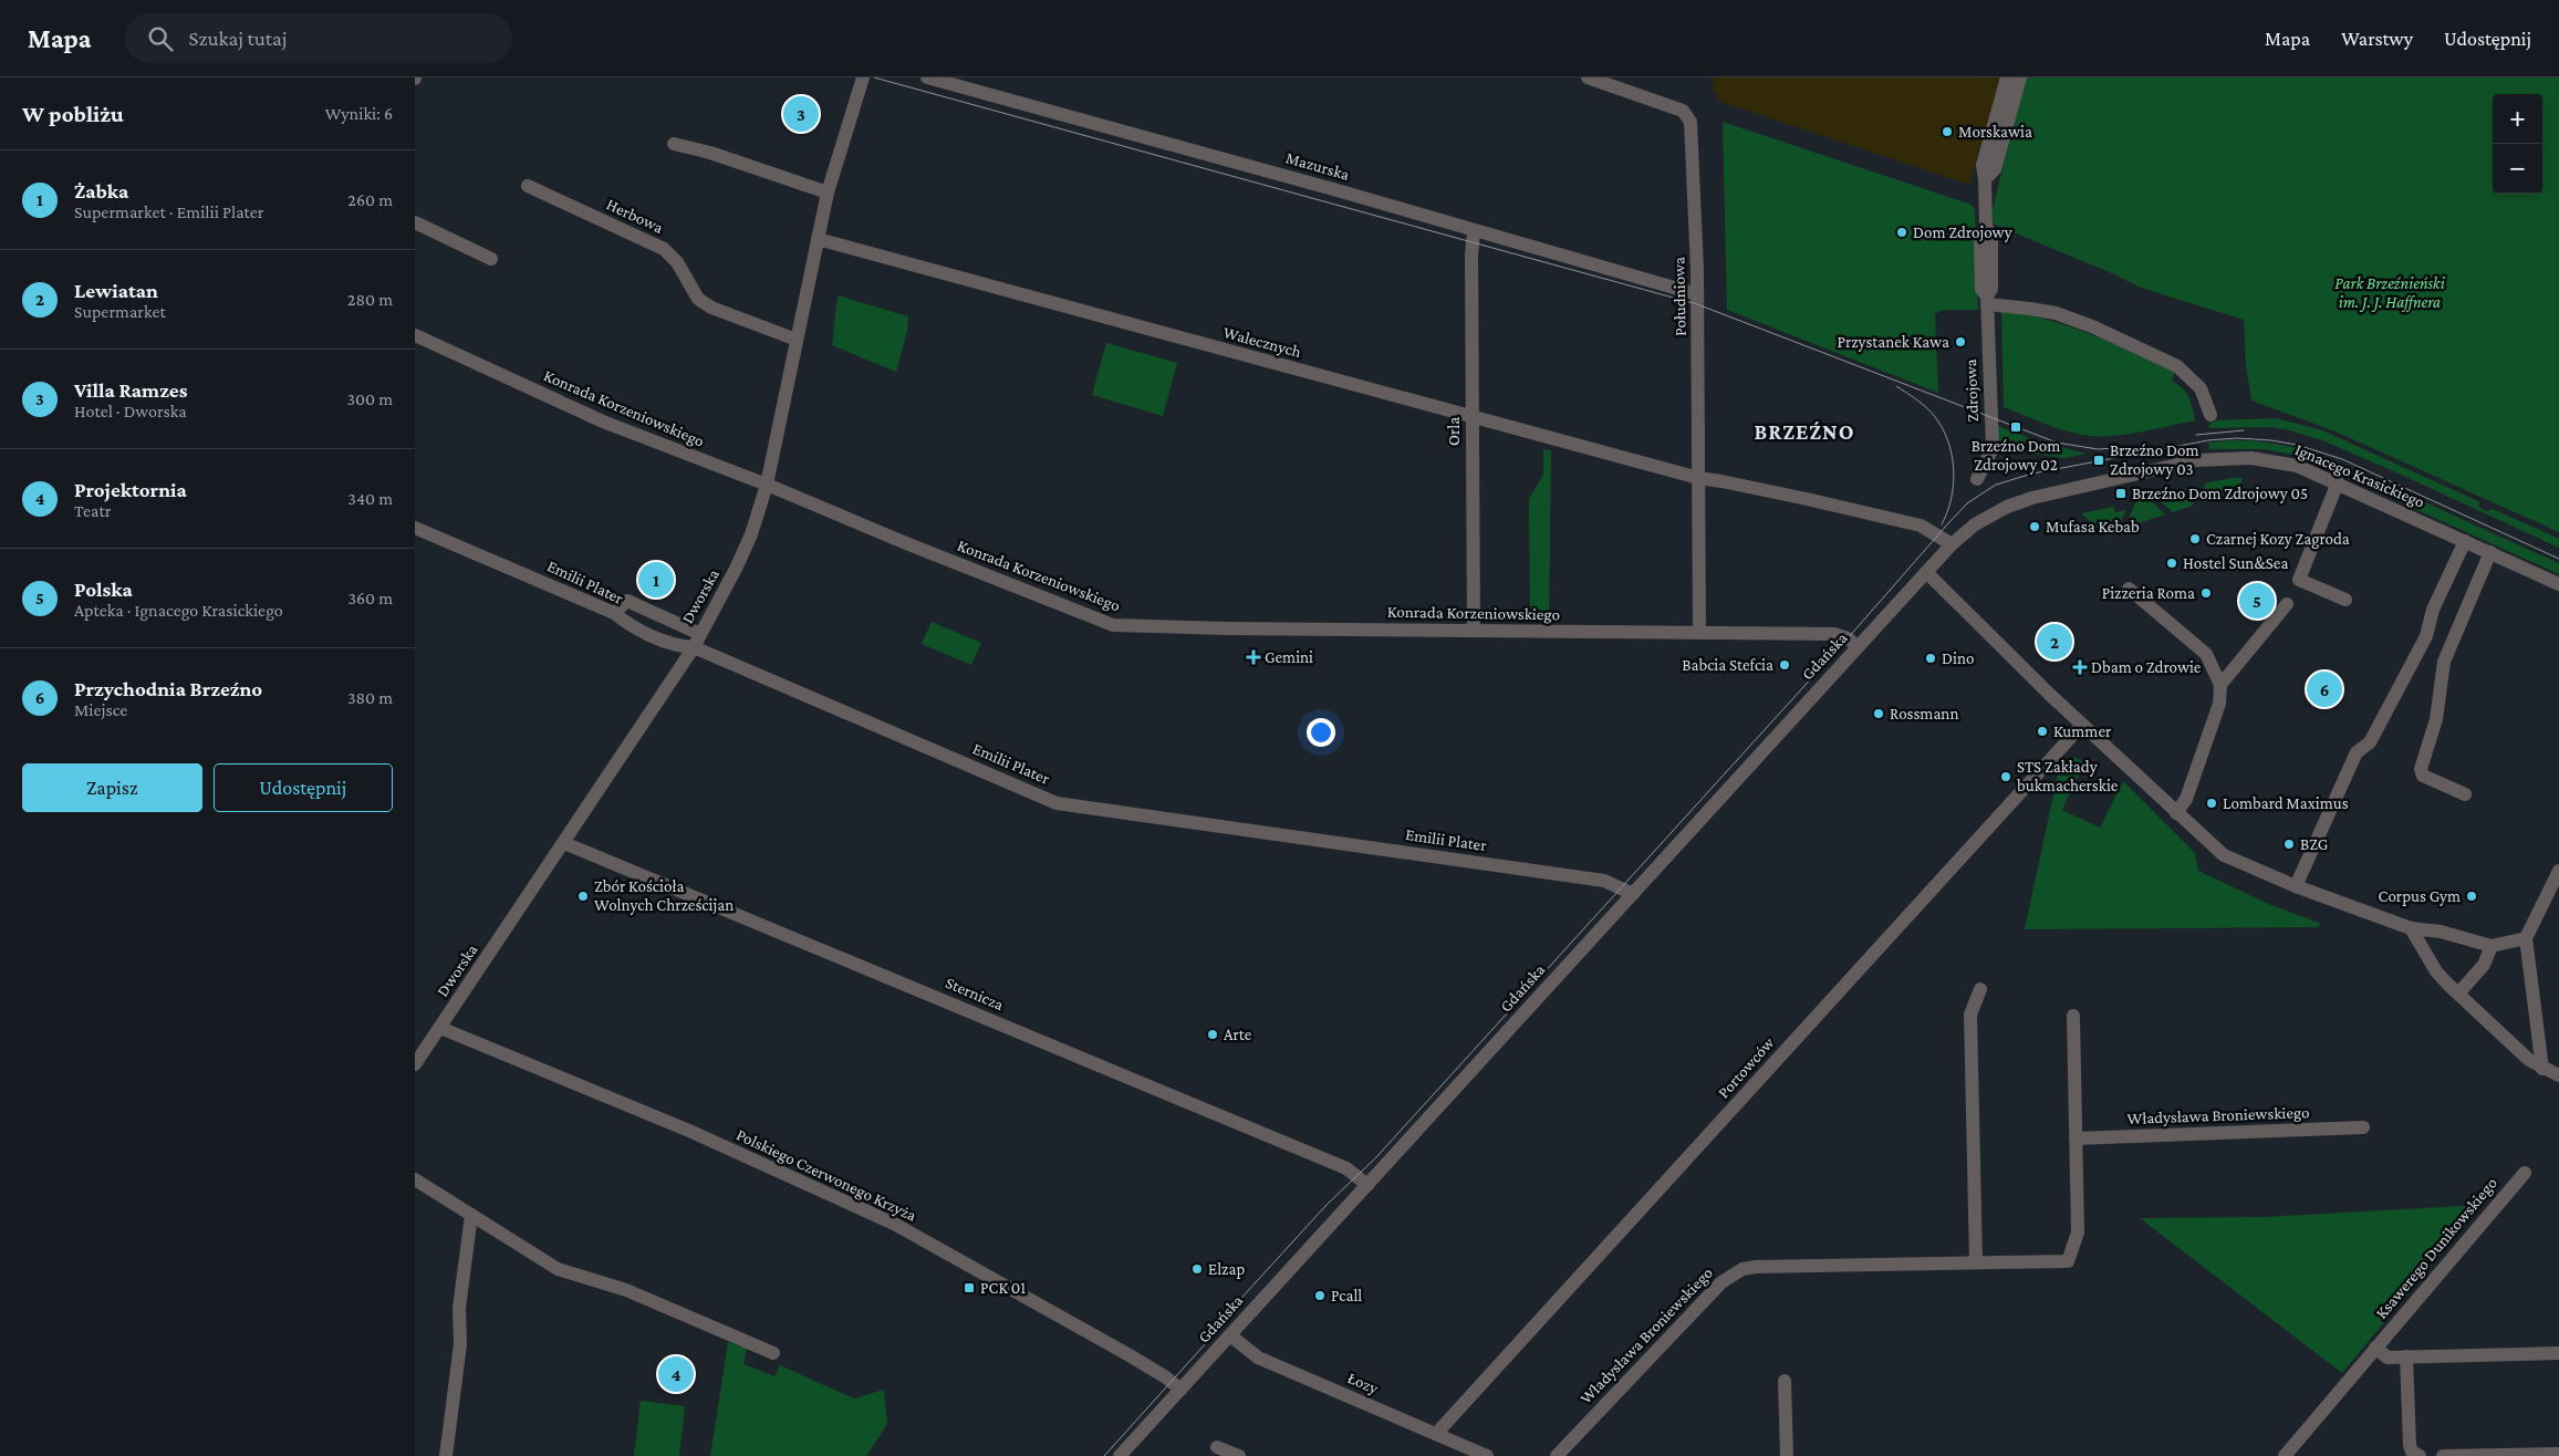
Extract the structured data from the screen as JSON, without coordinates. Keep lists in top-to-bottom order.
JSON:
{
  "streets": {
    "street": [
      "Mazurska",
      "Herbowa",
      "Południowa",
      "Walecznych",
      "Zdrojowa",
      "Konrada Korzeniowskiego",
      "Orla",
      "Ignacego Krasickiego",
      "Emilii Plater",
      "Dworska",
      "Gdańska",
      "Sternicza",
      "Portowców",
      "Władysława Broniewskiego",
      "Polskiego Czerwonego Krzyża",
      "Ksawerego Dunikowskiego",
      "Łozy"
    ]
  },
  "crossings": [
    ["Mazurska", "Południowa"],
    ["Mazurska", "Orla"],
    ["Herbowa", "Dworska"],
    ["Południowa", "Walecznych"],
    ["Południowa", "Konrada Korzeniowskiego"],
    ["Walecznych", "Orla"],
    ["Walecznych", "Dworska"],
    ["Konrada Korzeniowskiego", "Orla"],
    ["Konrada Korzeniowskiego", "Dworska"],
    ["Konrada Korzeniowskiego", "Gdańska"],
    ["Ignacego Krasickiego", "Gdańska"],
    ["Emilii Plater", "Dworska"],
    ["Emilii Plater", "Gdańska"],
    ["Dworska", "Sternicza"],
    ["Dworska", "Polskiego Czerwonego Krzyża"],
    ["Gdańska", "Sternicza"],
    ["Gdańska", "Polskiego Czerwonego Krzyża"],
    ["Gdańska", "Łozy"],
    ["Portowców", "Łozy"]
  ],
  "districts": ["BRZEŹNO"],
  "parks": ["Park Brzeźnieński im. J. J. Haffnera"],
  "places": {
    "other": [
      "Morskawia",
      "Dom Zdrojowy",
      "Przystanek Kawa",
      "Mufasa Kebab",
      "Czarnej Kozy Zagroda",
      "Hostel Sun&Sea",
      "Pizzeria Roma",
      "Dino",
      "Babcia Stefcia",
      "Rossmann",
      "Kummer",
      "STS Zakłady bukmacherskie",
      "Lombard Maximus",
      "BZG",
      "Zbór Kościoła Wolnych Chrześcijan",
      "Corpus Gym",
      "Arte",
      "Elzap",
      "Pcall"
    ],
    "transit": [
      "Brzeźno Dom Zdrojowy 02",
      "Brzeźno Dom Zdrojowy 03",
      "Brzeźno Dom Zdrojowy 05",
      "PCK 01"
    ],
    "health": ["Gemini", "Dbam o Zdrowie"]
  },
  "page": {
    "header": "Mapa",
    "search": "Szukaj tutaj",
    "nav": ["Mapa", "Warstwy", "Udostępnij"],
    "heading": ["W pobliżu", "Wyniki: 6"],
    "map_buttons": ["+", "−"],
    "pins": [
      "3",
      "1",
      "5",
      "2",
      "6",
      "4"
    ],
    "list": [
      {
        "mark": "1",
        "name": "Żabka",
        "note": "Supermarket · Emilii Plater",
        "value": "260 m"
      },
      {
        "mark": "2",
        "name": "Lewiatan",
        "note": "Supermarket",
        "value": "280 m"
      },
      {
        "mark": "3",
        "name": "Villa Ramzes",
        "note": "Hotel · Dworska",
        "value": "300 m"
      },
      {
        "mark": "4",
        "name": "Projektornia",
        "note": "Teatr",
        "value": "340 m"
      },
      {
        "mark": "5",
        "name": "Polska",
        "note": "Apteka · Ignacego Krasickiego",
        "value": "360 m"
      },
      {
        "mark": "6",
        "name": "Przychodnia Brzeźno",
        "note": "Miejsce",
        "value": "380 m"
      }
    ],
    "buttons": ["Zapisz", "Udostępnij"]
  }
}
